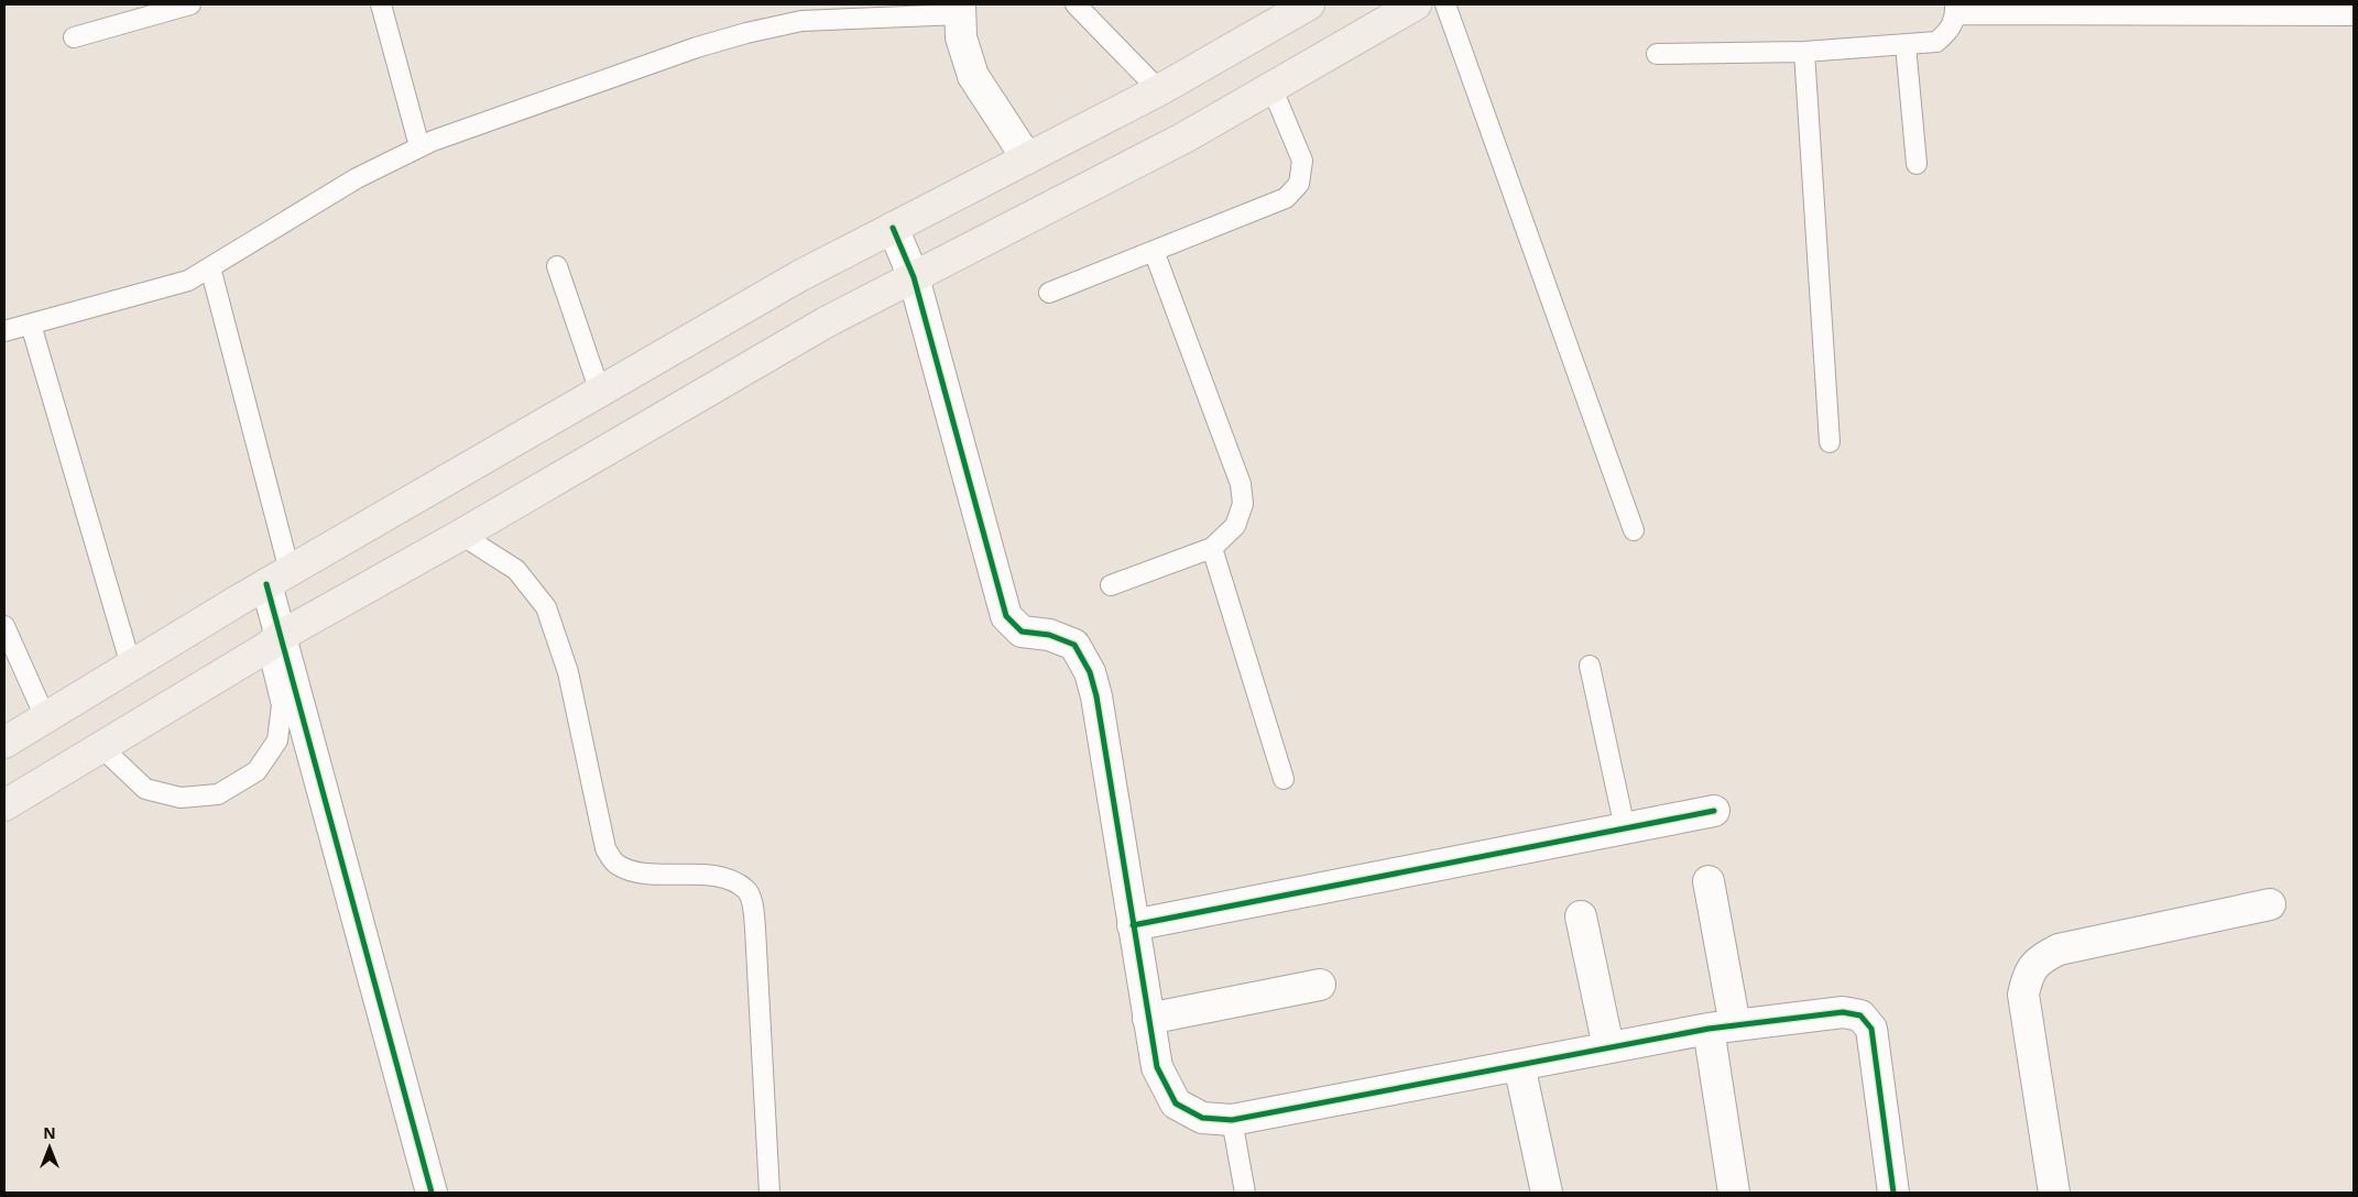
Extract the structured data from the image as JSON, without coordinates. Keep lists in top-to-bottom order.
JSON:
{
  "north": "top"
}
